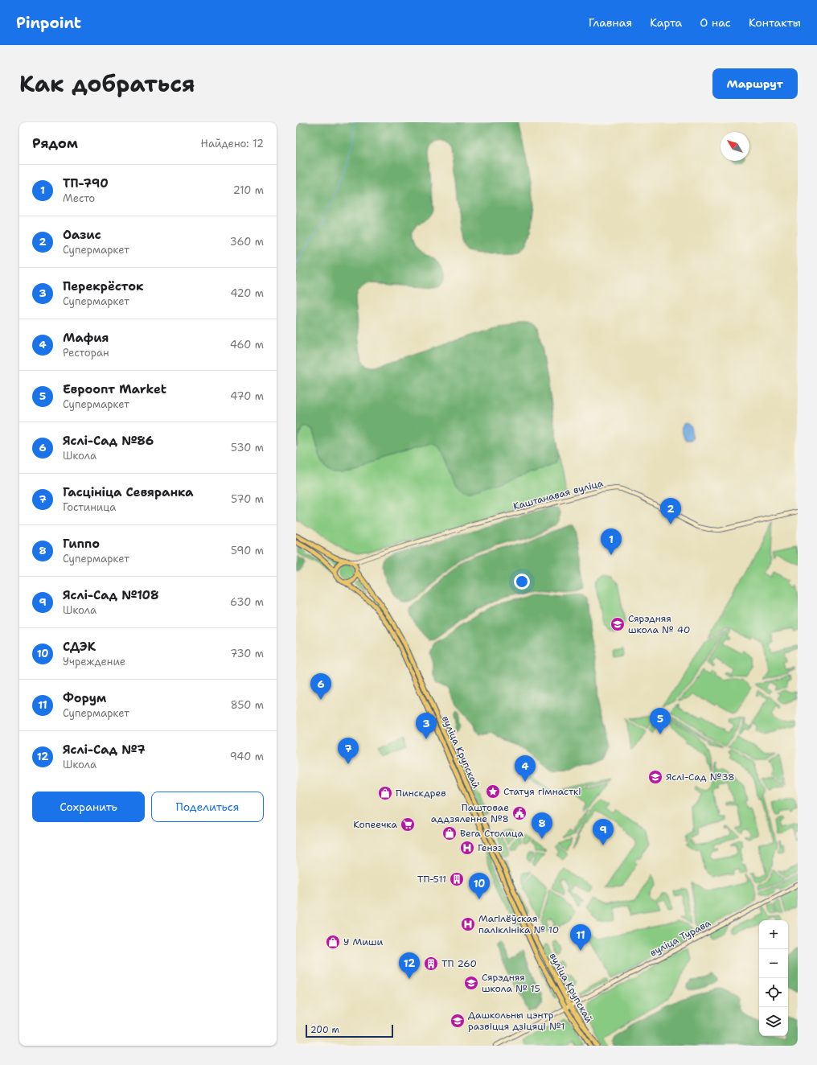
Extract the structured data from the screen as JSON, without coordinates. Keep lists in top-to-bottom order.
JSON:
{
  "streets": {
    "main road": ["Каштанавая вуліца", "вуліца Крупскай", "вуліца Турава"]
  },
  "crossings": [
    ["Каштанавая вуліца", "вуліца Крупскай"],
    ["вуліца Крупскай", "вуліца Турава"]
  ],
  "places": {
    "school or university": [
      "Сярэдняя школа № 40",
      "Яслі-Сад №38",
      "Сярэдняя школа № 15",
      "Дашкольны цэнтр развіцця дзіцяці №1"
    ],
    "place": ["Статуя гімнасткі"],
    "shop": ["Пинскдрев", "Вега Столица", "У Миши"],
    "public building": ["Паштовае аддзяленне №8"],
    "supermarket": ["Копеечка"],
    "hospital": ["Генэз", "Магілёўская паліклініка № 10"],
    "building": ["ТП-511", "ТП 260"]
  },
  "scale_bar": "200 m",
  "north": "top left",
  "page": {
    "header": "Pinpoint",
    "nav": [
      "Главная",
      "Карта",
      "О нас",
      "Контакты"
    ],
    "title": "Как добраться",
    "buttons": [
      "Маршрут",
      ["Сохранить", "Поделиться"]
    ],
    "heading": ["Рядом", "Найдено: 12"],
    "list": [
      {
        "mark": "1",
        "name": "ТП-790",
        "note": "Место",
        "value": "210 m"
      },
      {
        "mark": "2",
        "name": "Оазис",
        "note": "Супермаркет",
        "value": "360 m"
      },
      {
        "mark": "3",
        "name": "Перекрёсток",
        "note": "Супермаркет",
        "value": "420 m"
      },
      {
        "mark": "4",
        "name": "Мафия",
        "note": "Ресторан",
        "value": "460 m"
      },
      {
        "mark": "5",
        "name": "Евроопт Market",
        "note": "Супермаркет",
        "value": "470 m"
      },
      {
        "mark": "6",
        "name": "Яслі-Сад №86",
        "note": "Школа",
        "value": "530 m"
      },
      {
        "mark": "7",
        "name": "Гасцініца Севяранка",
        "note": "Гостиница",
        "value": "570 m"
      },
      {
        "mark": "8",
        "name": "Гиппо",
        "note": "Супермаркет",
        "value": "590 m"
      },
      {
        "mark": "9",
        "name": "Яслі-Сад №108",
        "note": "Школа",
        "value": "630 m"
      },
      {
        "mark": "10",
        "name": "СДЭК",
        "note": "Учреждение",
        "value": "730 m"
      },
      {
        "mark": "11",
        "name": "Форум",
        "note": "Супермаркет",
        "value": "850 m"
      },
      {
        "mark": "12",
        "name": "Яслі-Сад №7",
        "note": "Школа",
        "value": "940 m"
      }
    ],
    "pins": [
      "2",
      "1",
      "6",
      "5",
      "3",
      "7",
      "4",
      "8",
      "9",
      "10",
      "11",
      "12"
    ],
    "map_buttons": ["+", "−"],
    "scale": "200 m"
  }
}
